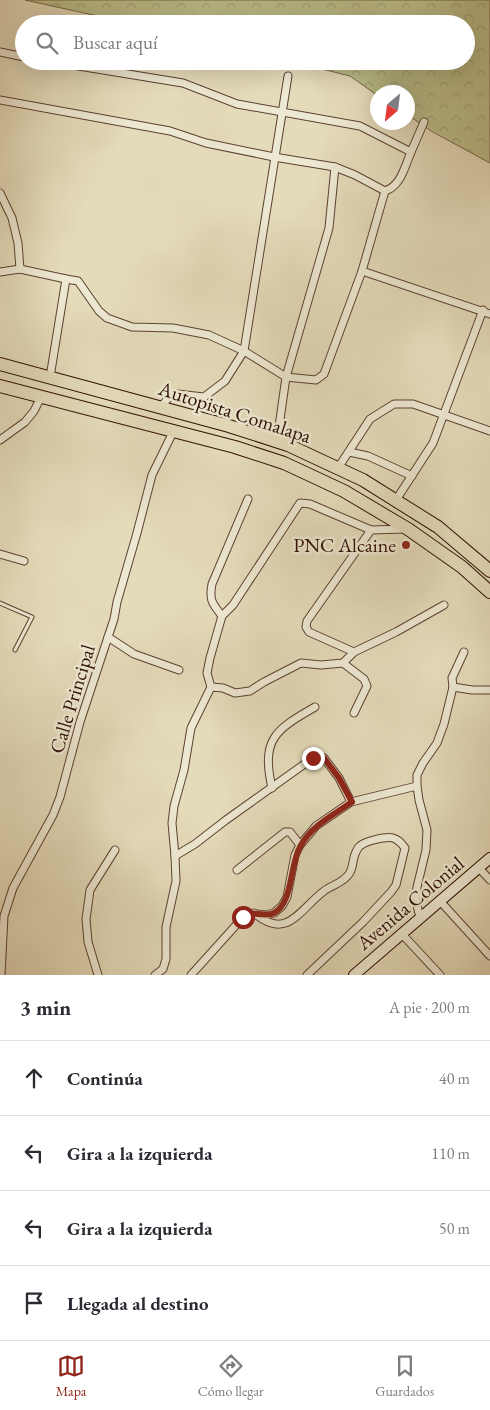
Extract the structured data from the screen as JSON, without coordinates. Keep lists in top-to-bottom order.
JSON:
{
  "streets": {
    "highway": ["Autopista Comalapa"],
    "street": ["Calle Principal", "Avenida Colonial"]
  },
  "crossings": [
    ["Autopista Comalapa", "Calle Principal"]
  ],
  "places": ["PNC Alcaine"],
  "north": "bottom left",
  "page": {
    "search": "Buscar aquí",
    "heading": ["3 min", "A pie · 200 m"],
    "list": [
      ["Continúa", "40 m"],
      ["Gira a la izquierda", "110 m"],
      ["Gira a la izquierda", "50 m"],
      "Llegada al destino"
    ],
    "nav": ["Mapa", "Cómo llegar", "Guardados"]
  }
}
